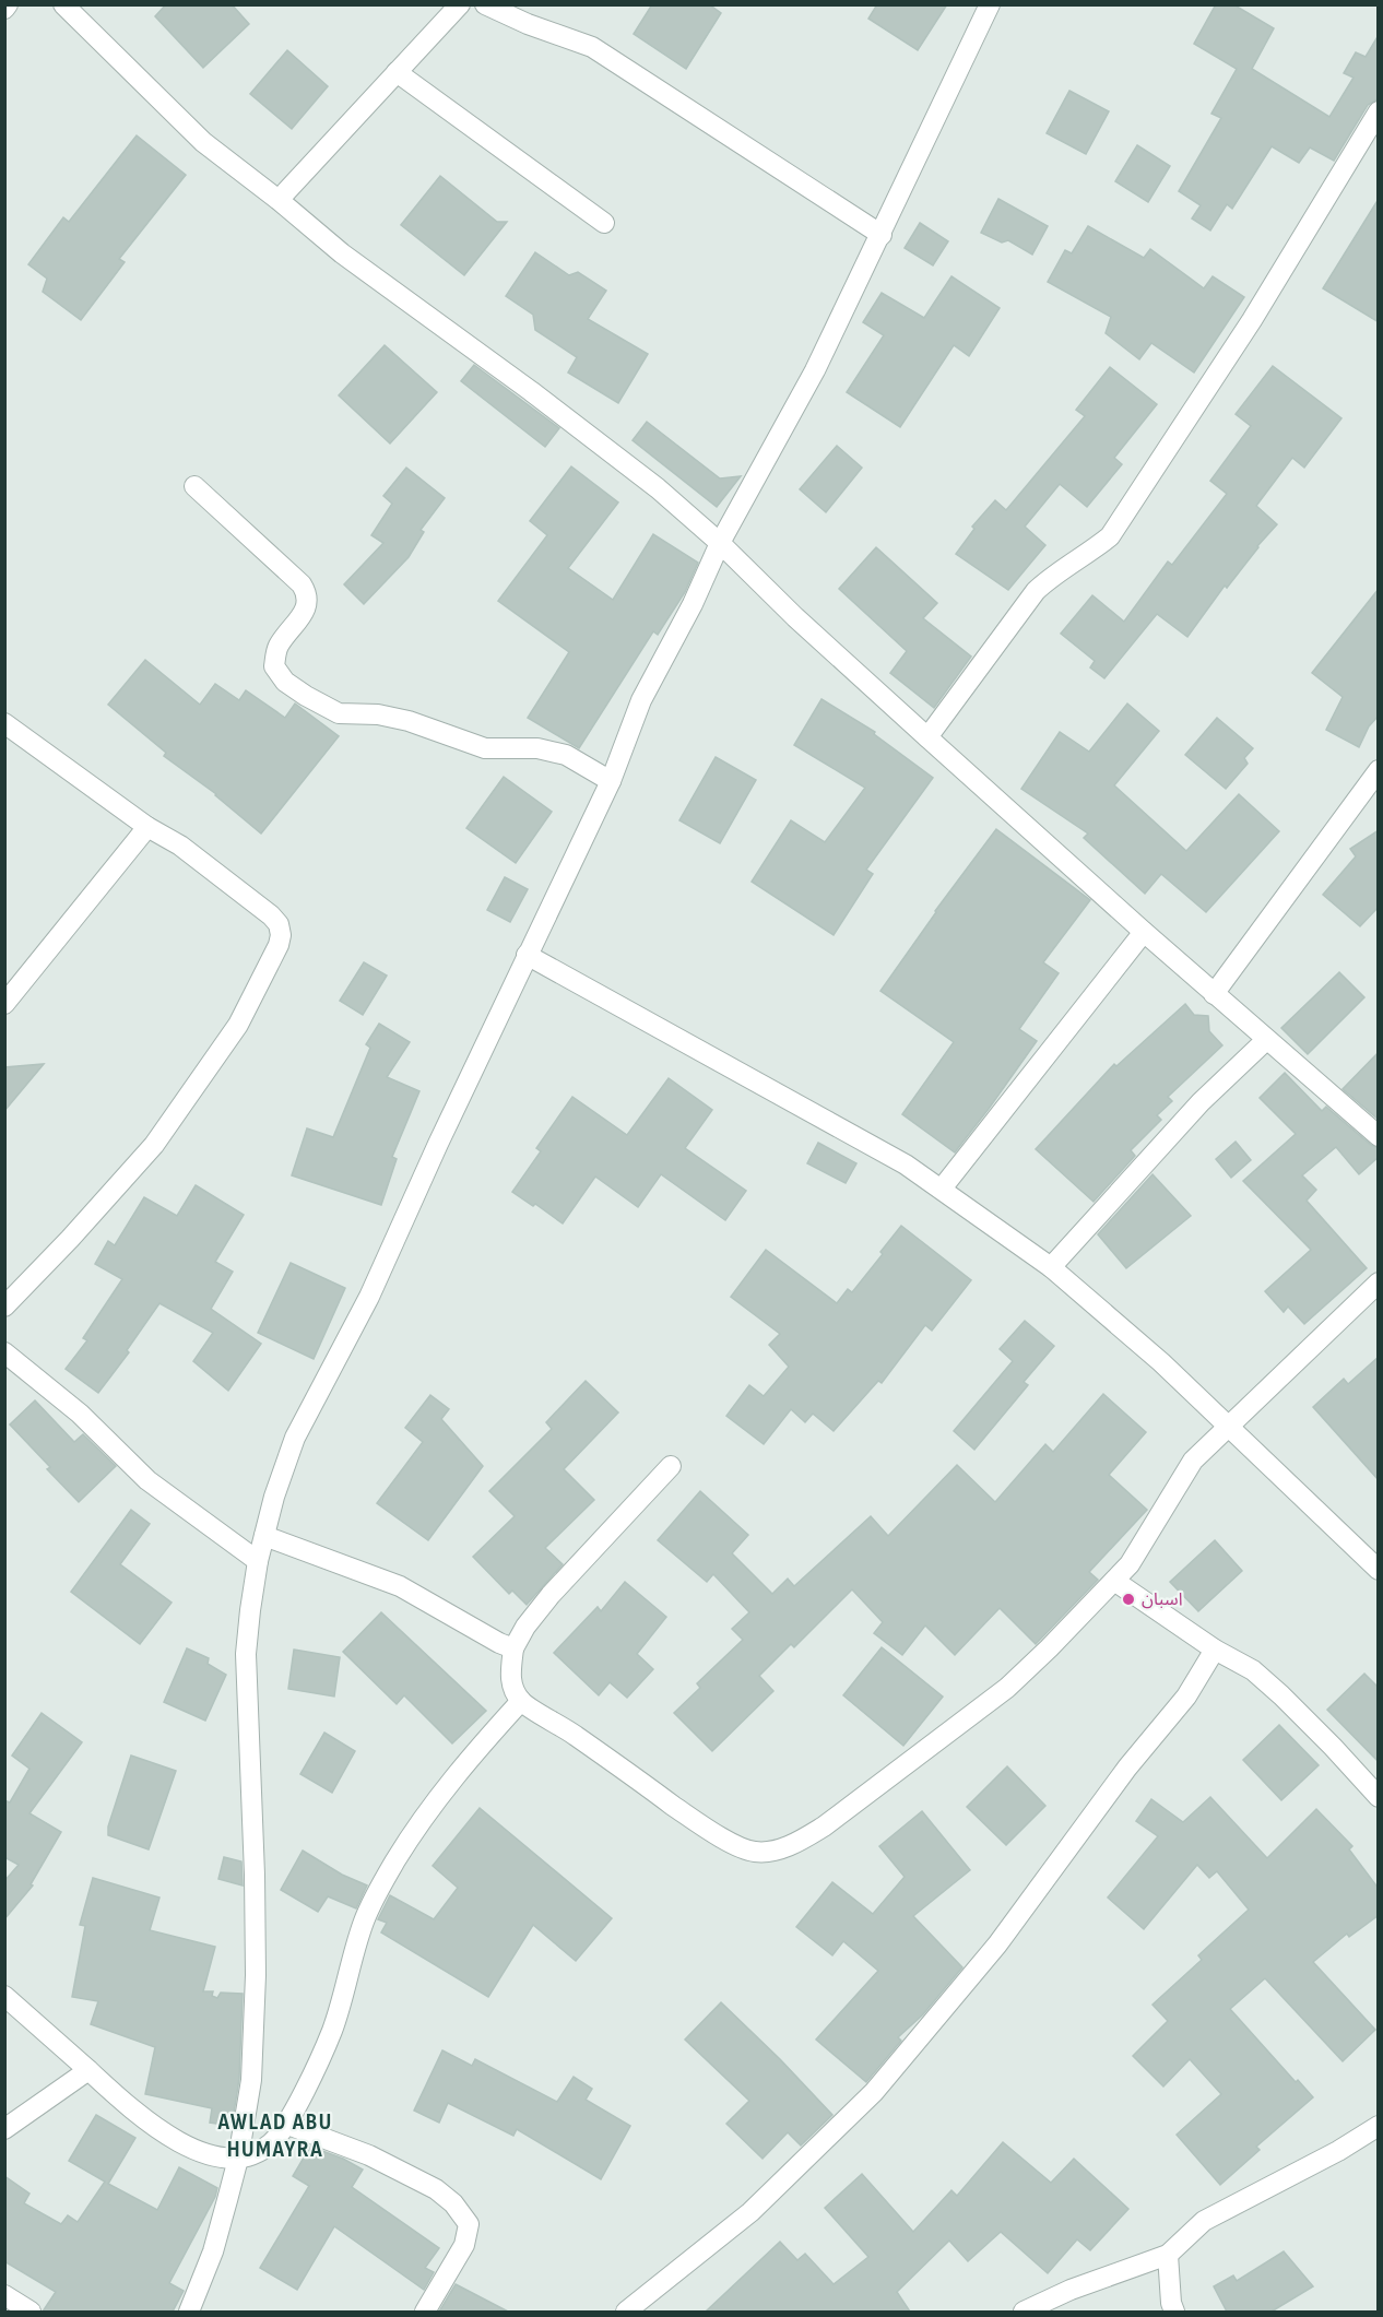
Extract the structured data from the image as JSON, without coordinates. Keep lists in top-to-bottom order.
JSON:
{
  "districts": ["AWLAD ABU HUMAYRA"],
  "places": ["اسبان"]
}
